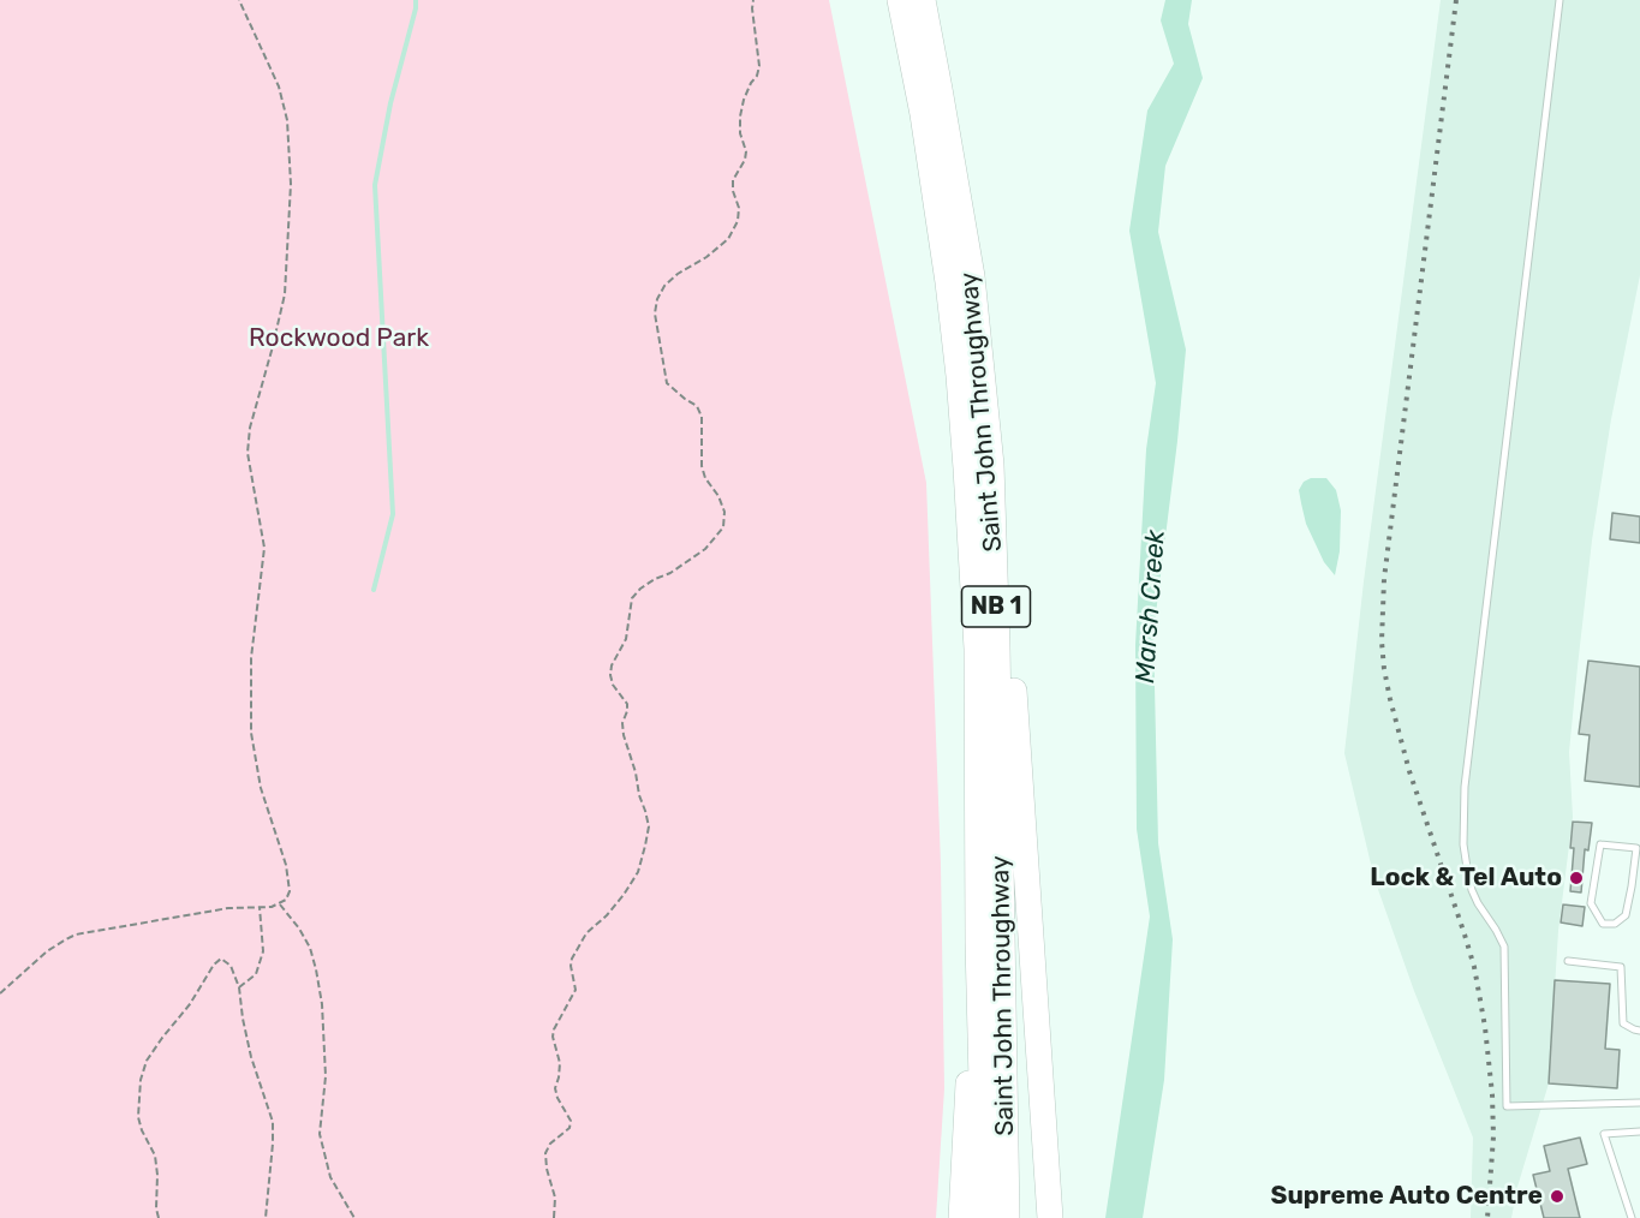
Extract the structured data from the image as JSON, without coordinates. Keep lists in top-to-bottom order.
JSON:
{
  "streets": {
    "highway": ["Saint John Throughway", "NB 1"]
  },
  "water": ["Marsh Creek"],
  "parks": ["Rockwood Park"],
  "places": ["Lock & Tel Auto", "Supreme Auto Centre"]
}
